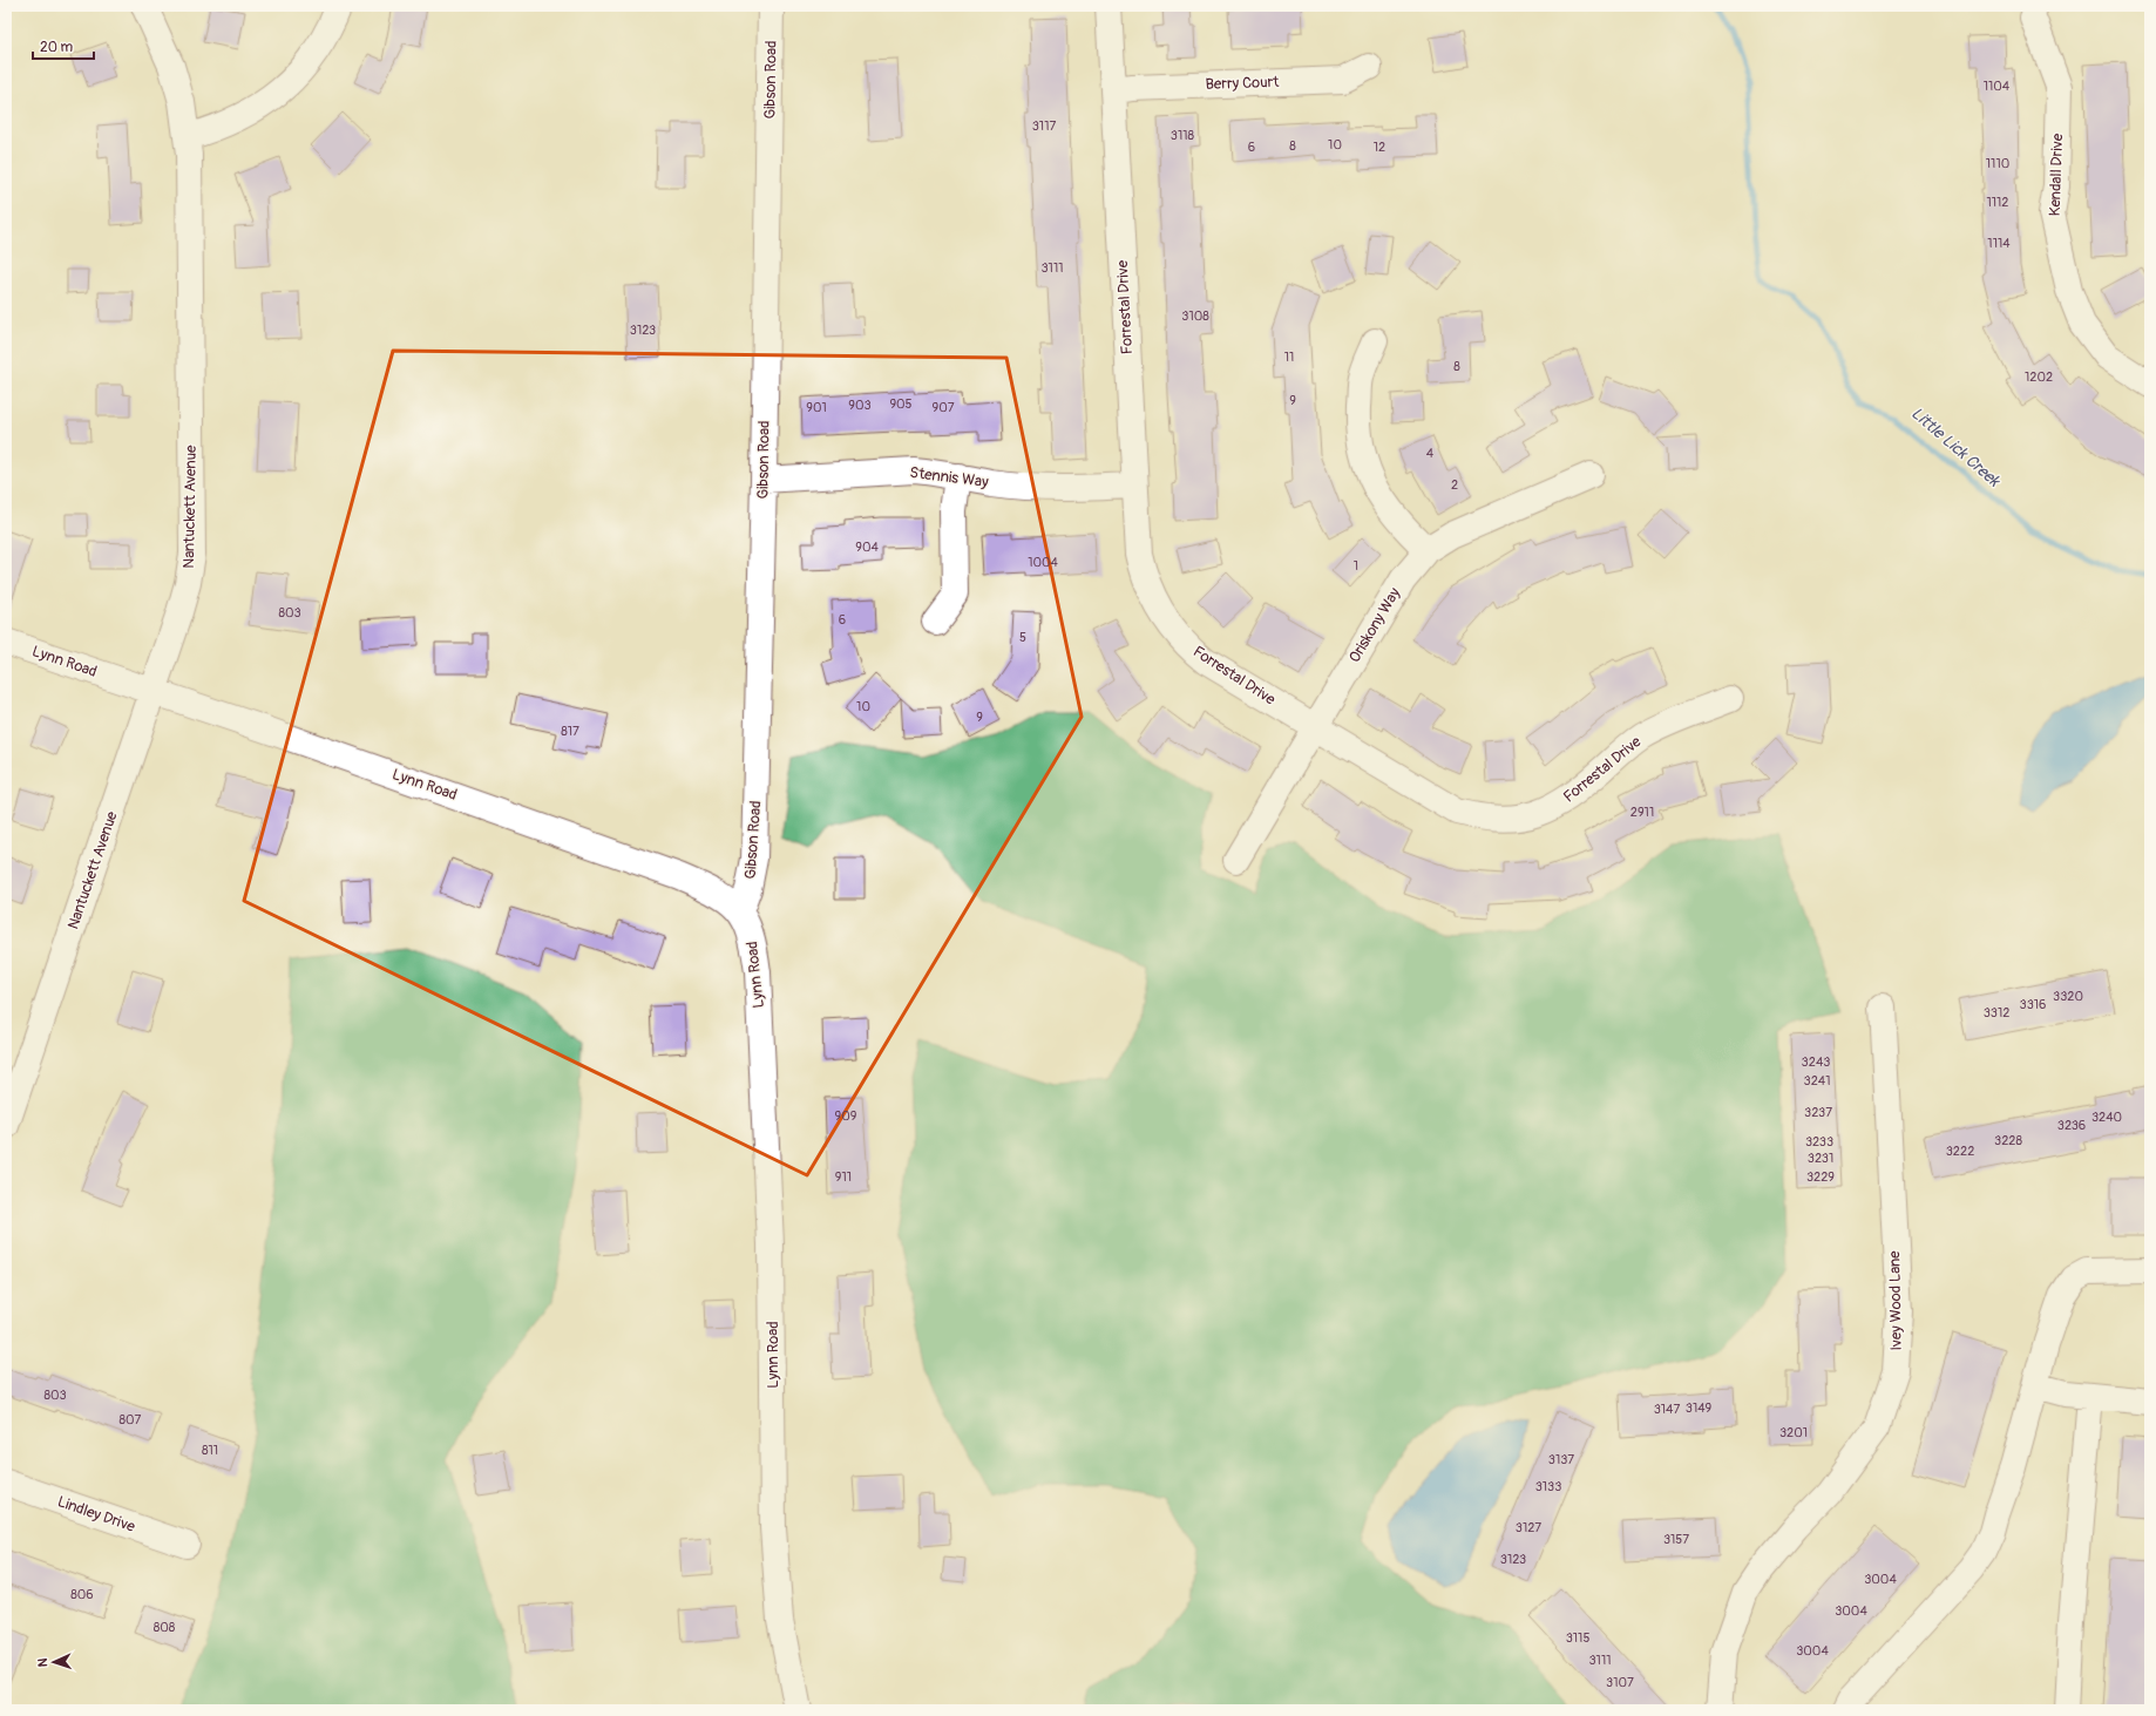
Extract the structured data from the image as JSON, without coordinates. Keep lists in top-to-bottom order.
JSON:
{
  "streets": {
    "street": [
      "Gibson Road",
      "Berry Court",
      "Kendall Drive",
      "Forrestal Drive",
      "Stennis Way",
      "Nantuckett Avenue",
      "Oriskony Way",
      "Lynn Road",
      "Ivey Wood Lane",
      "Lindley Drive"
    ]
  },
  "crossings": [
    ["Gibson Road", "Stennis Way"],
    ["Gibson Road", "Lynn Road"],
    ["Berry Court", "Forrestal Drive"],
    ["Forrestal Drive", "Stennis Way"],
    ["Forrestal Drive", "Oriskony Way"],
    ["Nantuckett Avenue", "Lynn Road"]
  ],
  "water": ["Little Lick Creek"],
  "house_numbers": [
    "1104",
    "3117",
    "3118",
    "10",
    "8",
    "6",
    "12",
    "1110",
    "1112",
    "1114",
    "3111",
    "3108",
    "3123",
    "11",
    "8",
    "1202",
    "9",
    "905",
    "903",
    "901",
    "907",
    "4",
    "2",
    "904",
    "1004",
    "1",
    "803",
    "6",
    "5",
    "10",
    "9",
    "817",
    "2911",
    "3320",
    "3316",
    "3312",
    "3243",
    "3241",
    "3237",
    "909",
    "3240",
    "3236",
    "3228",
    "3233",
    "3222",
    "3231",
    "911",
    "3229",
    "803",
    "3149",
    "3147",
    "807",
    "3201",
    "811",
    "3137",
    "3133",
    "3127",
    "3157",
    "3123",
    "3004",
    "806",
    "3004",
    "808",
    "3115",
    "3004",
    "3111",
    "3107"
  ],
  "scale_bar": "20 m",
  "north": "left"
}
